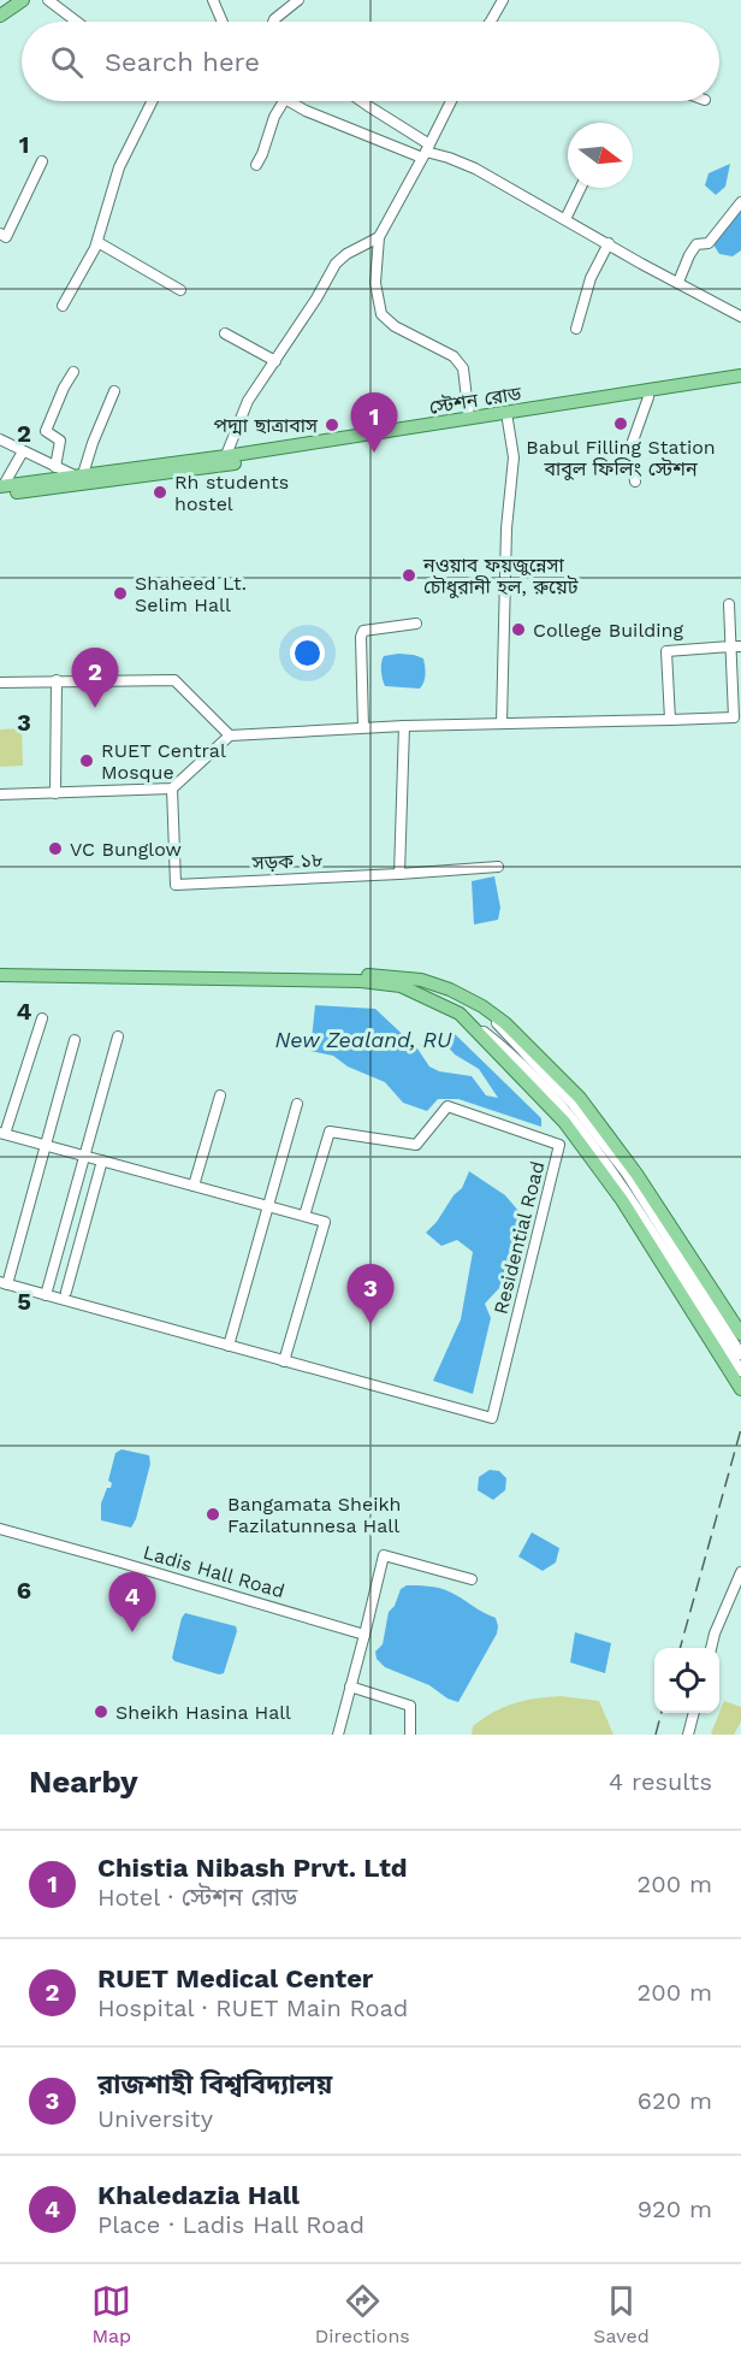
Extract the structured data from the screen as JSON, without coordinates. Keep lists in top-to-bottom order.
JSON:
{
  "streets": {
    "main road": ["স্টেশন রোড"],
    "street": ["সড়ক ১৮", "Residential Road", "Ladis Hall Road"]
  },
  "water": ["New Zealand, RU"],
  "places": [
    "Babul Filling Station বাবুল ফিলিং স্টেশন",
    "পদ্মা ছাত্রাবাস",
    "Rh students hostel",
    "নওয়াব ফয়জুন্নেসা চৌধুরানী হল, রুয়েট",
    "Shaheed Lt. Selim Hall",
    "College Building",
    "RUET Central Mosque",
    "VC Bunglow",
    "Bangamata Sheikh Fazilatunnesa Hall",
    "Sheikh Hasina Hall"
  ],
  "north": "right",
  "page": {
    "search": "Search here",
    "pins": [
      "1",
      "2",
      "3",
      "4"
    ],
    "heading": ["Nearby", "4 results"],
    "list": [
      {
        "mark": "1",
        "name": "Chistia Nibash Prvt. Ltd",
        "note": "Hotel · স্টেশন রোড",
        "value": "200 m"
      },
      {
        "mark": "2",
        "name": "RUET Medical Center",
        "note": "Hospital · RUET Main Road",
        "value": "200 m"
      },
      {
        "mark": "3",
        "name": "রাজশাহী বিশ্ববিদ্যালয়",
        "note": "University",
        "value": "620 m"
      },
      {
        "mark": "4",
        "name": "Khaledazia Hall",
        "note": "Place · Ladis Hall Road",
        "value": "920 m"
      }
    ],
    "nav": ["Map", "Directions", "Saved"]
  },
  "grid": {
    "rows": [
      "1",
      "2",
      "3",
      "4",
      "5",
      "6"
    ]
  }
}
